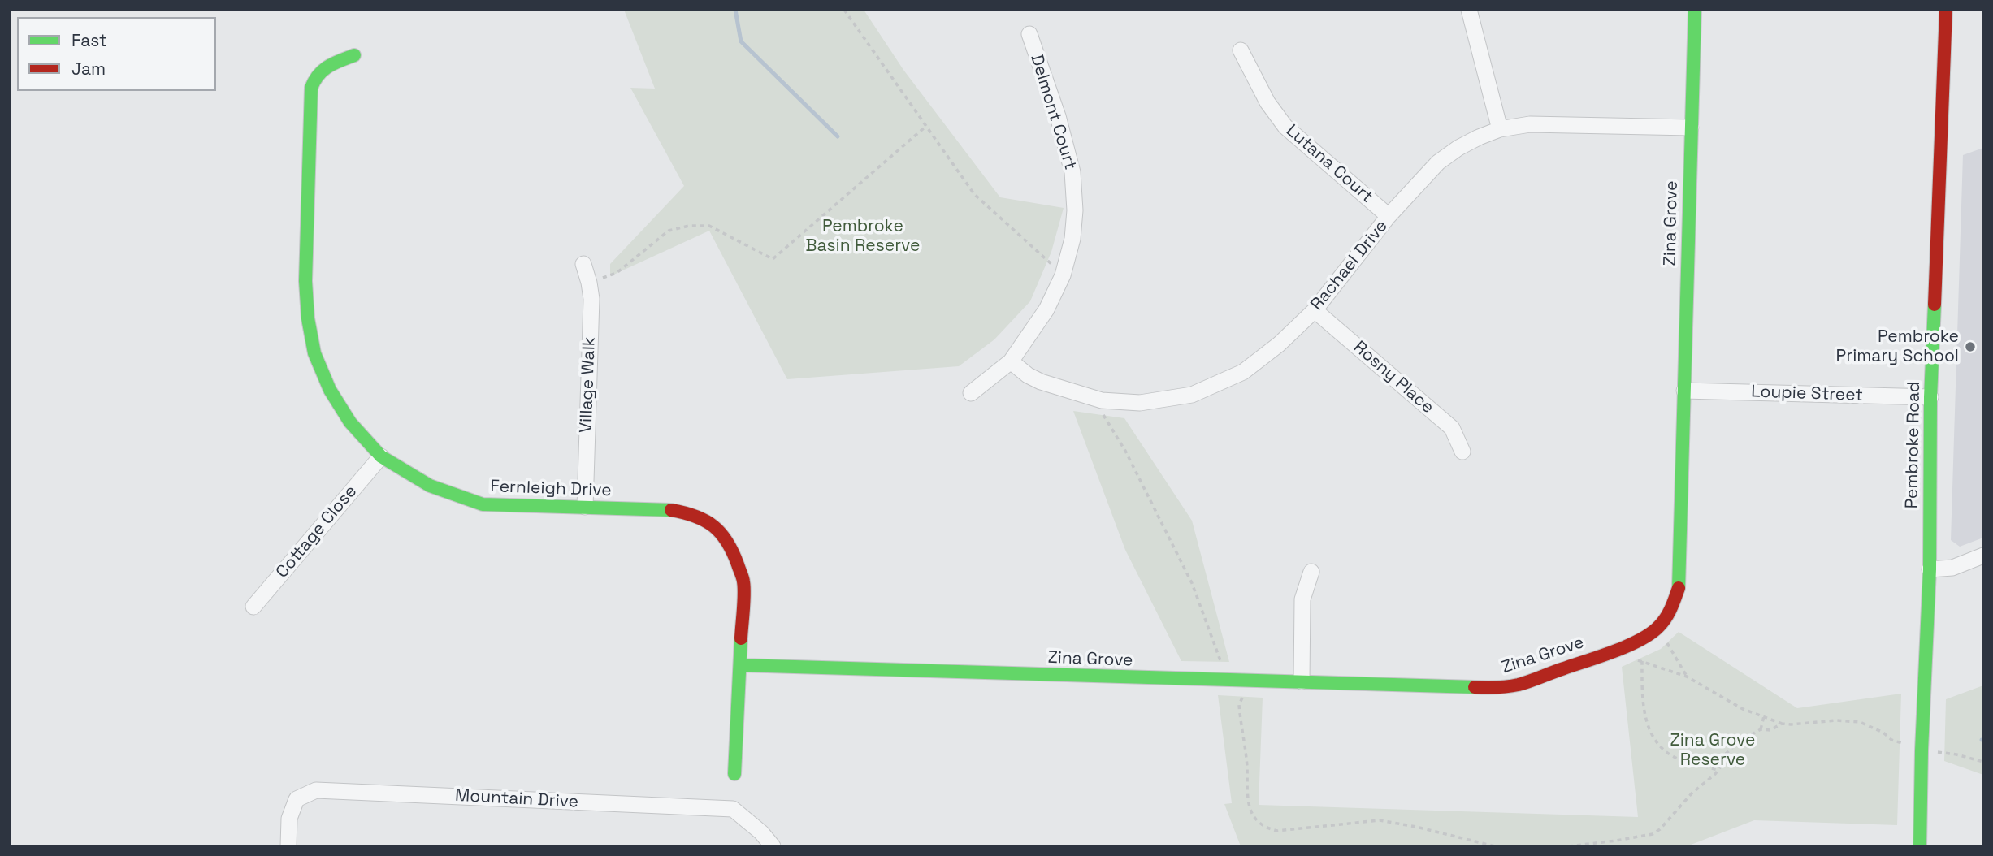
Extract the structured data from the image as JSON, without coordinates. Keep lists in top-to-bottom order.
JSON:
{
  "streets": {
    "street": [
      "Delmont Court",
      "Lutana Court",
      "Zina Grove",
      "Rachael Drive",
      "Rosny Place",
      "Village Walk",
      "Loupie Street",
      "Pembroke Road",
      "Fernleigh Drive",
      "Cottage Close",
      "Mountain Drive"
    ]
  },
  "crossings": [
    ["Delmont Court", "Rachael Drive"],
    ["Lutana Court", "Rachael Drive"],
    ["Zina Grove", "Rachael Drive"],
    ["Zina Grove", "Loupie Street"],
    ["Zina Grove", "Fernleigh Drive"],
    ["Rachael Drive", "Rosny Place"],
    ["Village Walk", "Fernleigh Drive"],
    ["Loupie Street", "Pembroke Road"],
    ["Fernleigh Drive", "Cottage Close"]
  ],
  "parks": ["Pembroke Basin Reserve", "Zina Grove Reserve"],
  "places": ["Pembroke Primary School"],
  "legend": ["Fast", "Jam"]
}
